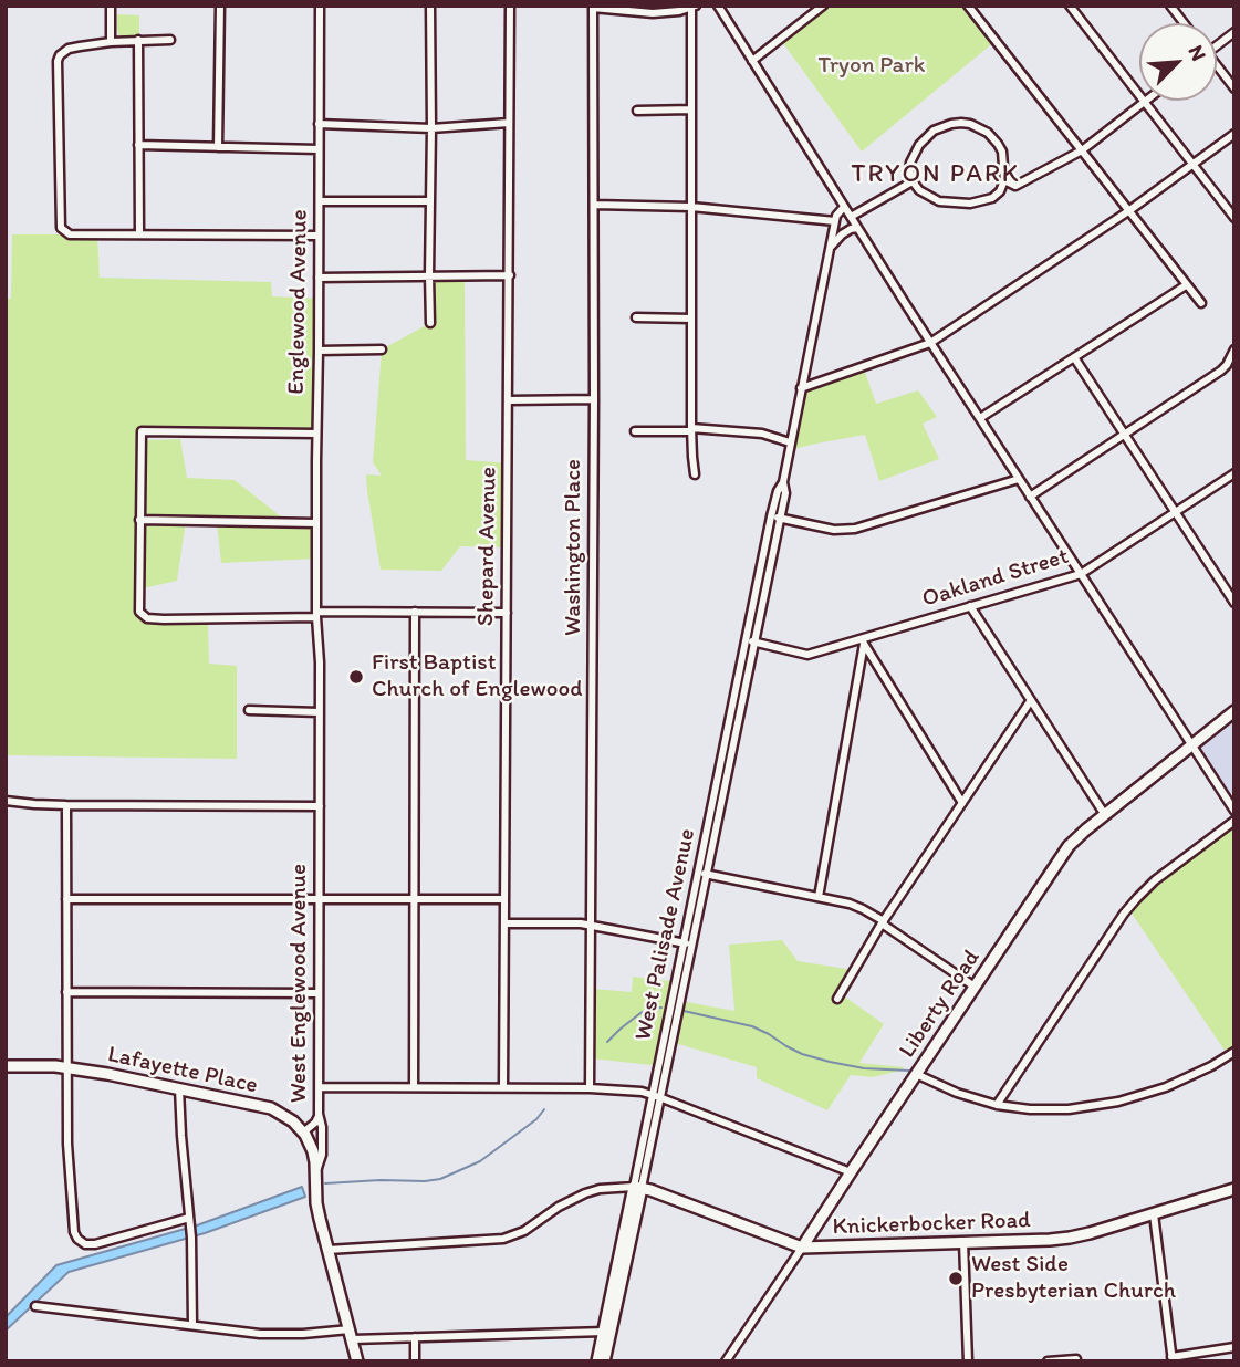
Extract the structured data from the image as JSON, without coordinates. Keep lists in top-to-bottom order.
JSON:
{
  "streets": {
    "main road": [
      "West Palisade Avenue",
      "West Englewood Avenue",
      "Liberty Road",
      "Lafayette Place",
      "Knickerbocker Road"
    ],
    "street": [
      "Englewood Avenue",
      "Shepard Avenue",
      "Washington Place",
      "Oakland Street"
    ]
  },
  "crossings": [
    ["Englewood Avenue", "West Englewood Avenue"],
    ["Oakland Street", "West Palisade Avenue"],
    ["West Palisade Avenue", "Knickerbocker Road"],
    ["Liberty Road", "Knickerbocker Road"]
  ],
  "districts": ["TRYON PARK"],
  "parks": ["Tryon Park"],
  "places": ["First Baptist Church of Englewood", "West Side Presbyterian Church"],
  "north": "top right"
}
